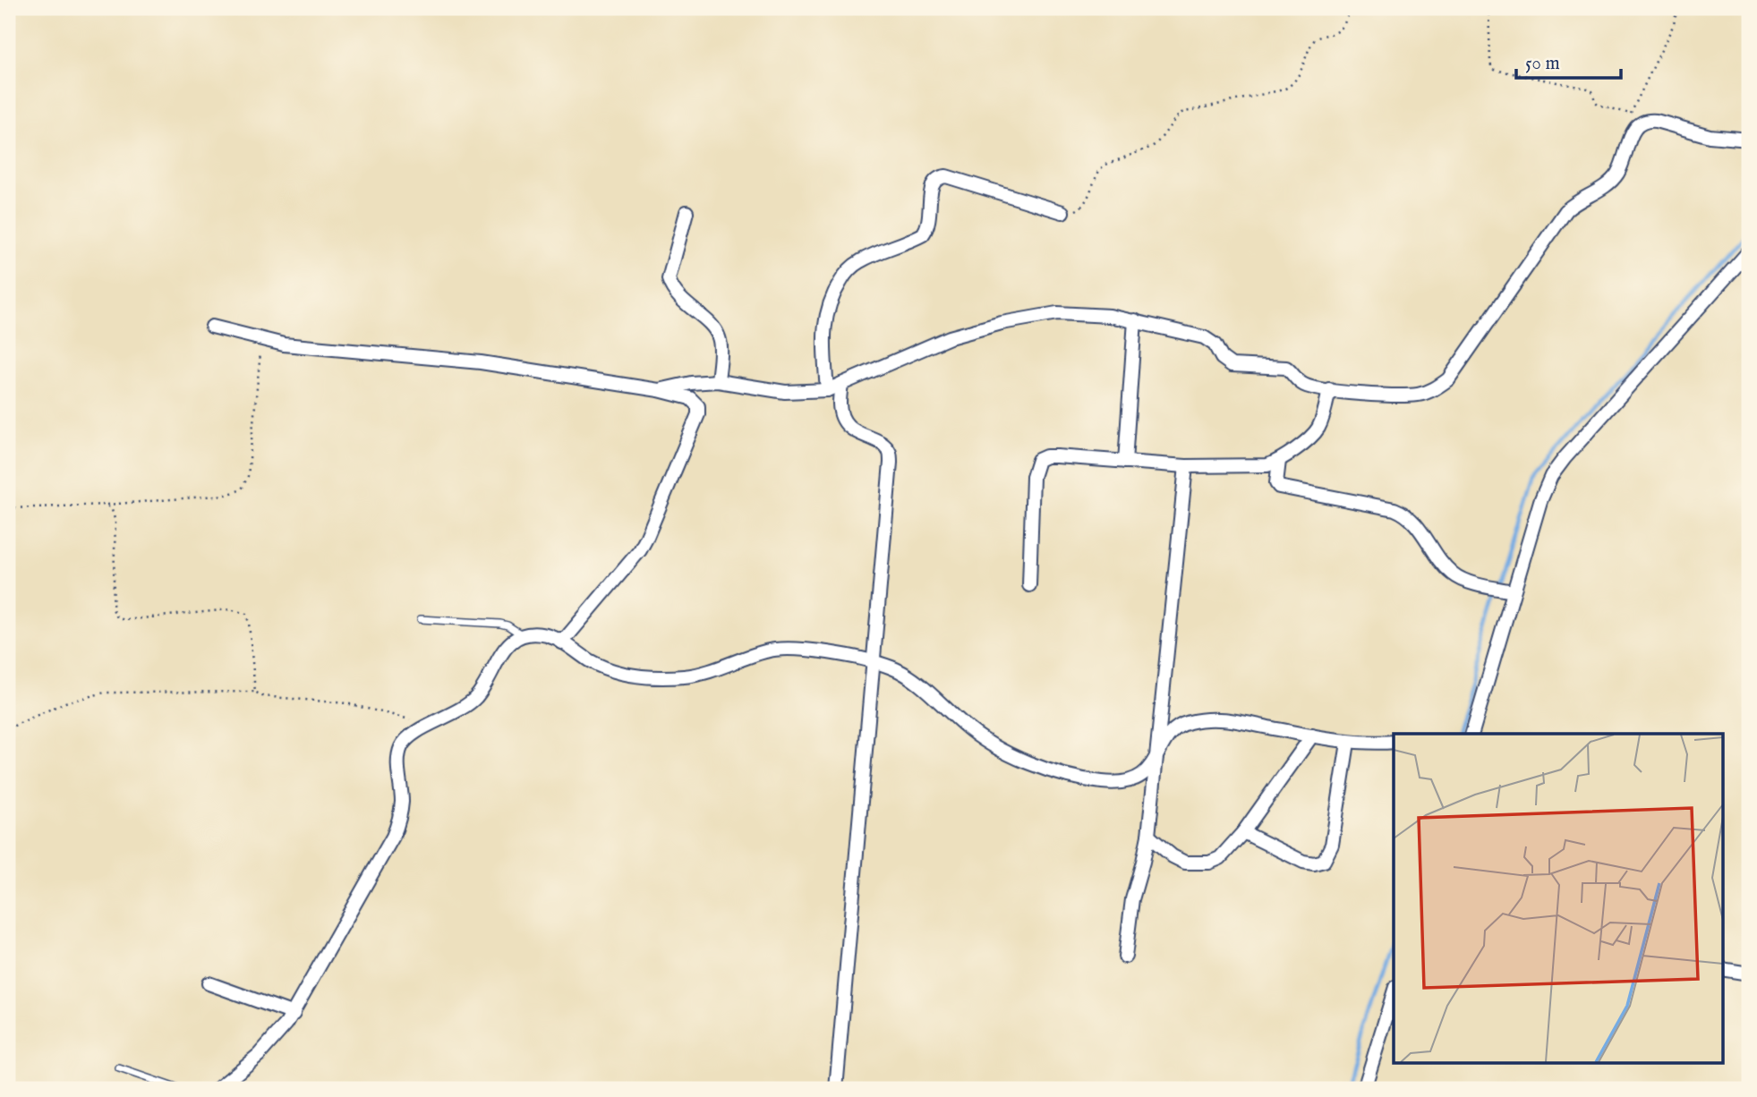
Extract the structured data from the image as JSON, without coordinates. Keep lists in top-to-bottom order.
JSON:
{
  "scale_bar": "50 m"
}
